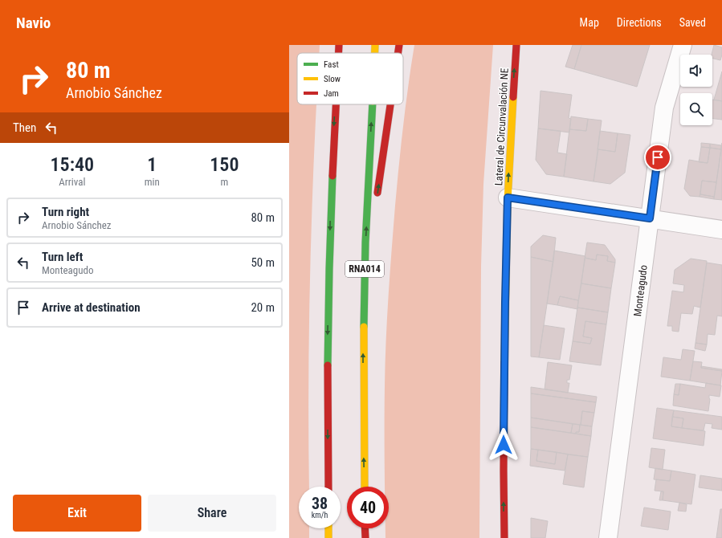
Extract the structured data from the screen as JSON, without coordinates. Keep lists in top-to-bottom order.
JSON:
{
  "streets": {
    "main road": ["Lateral de Circunvalación NE", "RNA014"],
    "street": ["Monteagudo"]
  },
  "one_way": ["Lateral de Circunvalación NE"],
  "legend": ["Fast", "Slow", "Jam"],
  "page": {
    "header": "Navio",
    "nav": ["Map", "Directions", "Saved"],
    "turn": ["80 m", "Arnobio Sánchez"],
    "then": "Then",
    "eta": [
      "15:40",
      "Arrival",
      "1",
      "min",
      "150",
      "m"
    ],
    "list": [
      {
        "name": "Turn right",
        "note": "Arnobio Sánchez",
        "value": "80 m"
      },
      {
        "name": "Turn left",
        "note": "Monteagudo",
        "value": "50 m"
      },
      {
        "name": "Arrive at destination",
        "value": "20 m"
      }
    ],
    "speed": "38 km/h",
    "limit": "40",
    "buttons": ["Exit", "Share"]
  }
}
